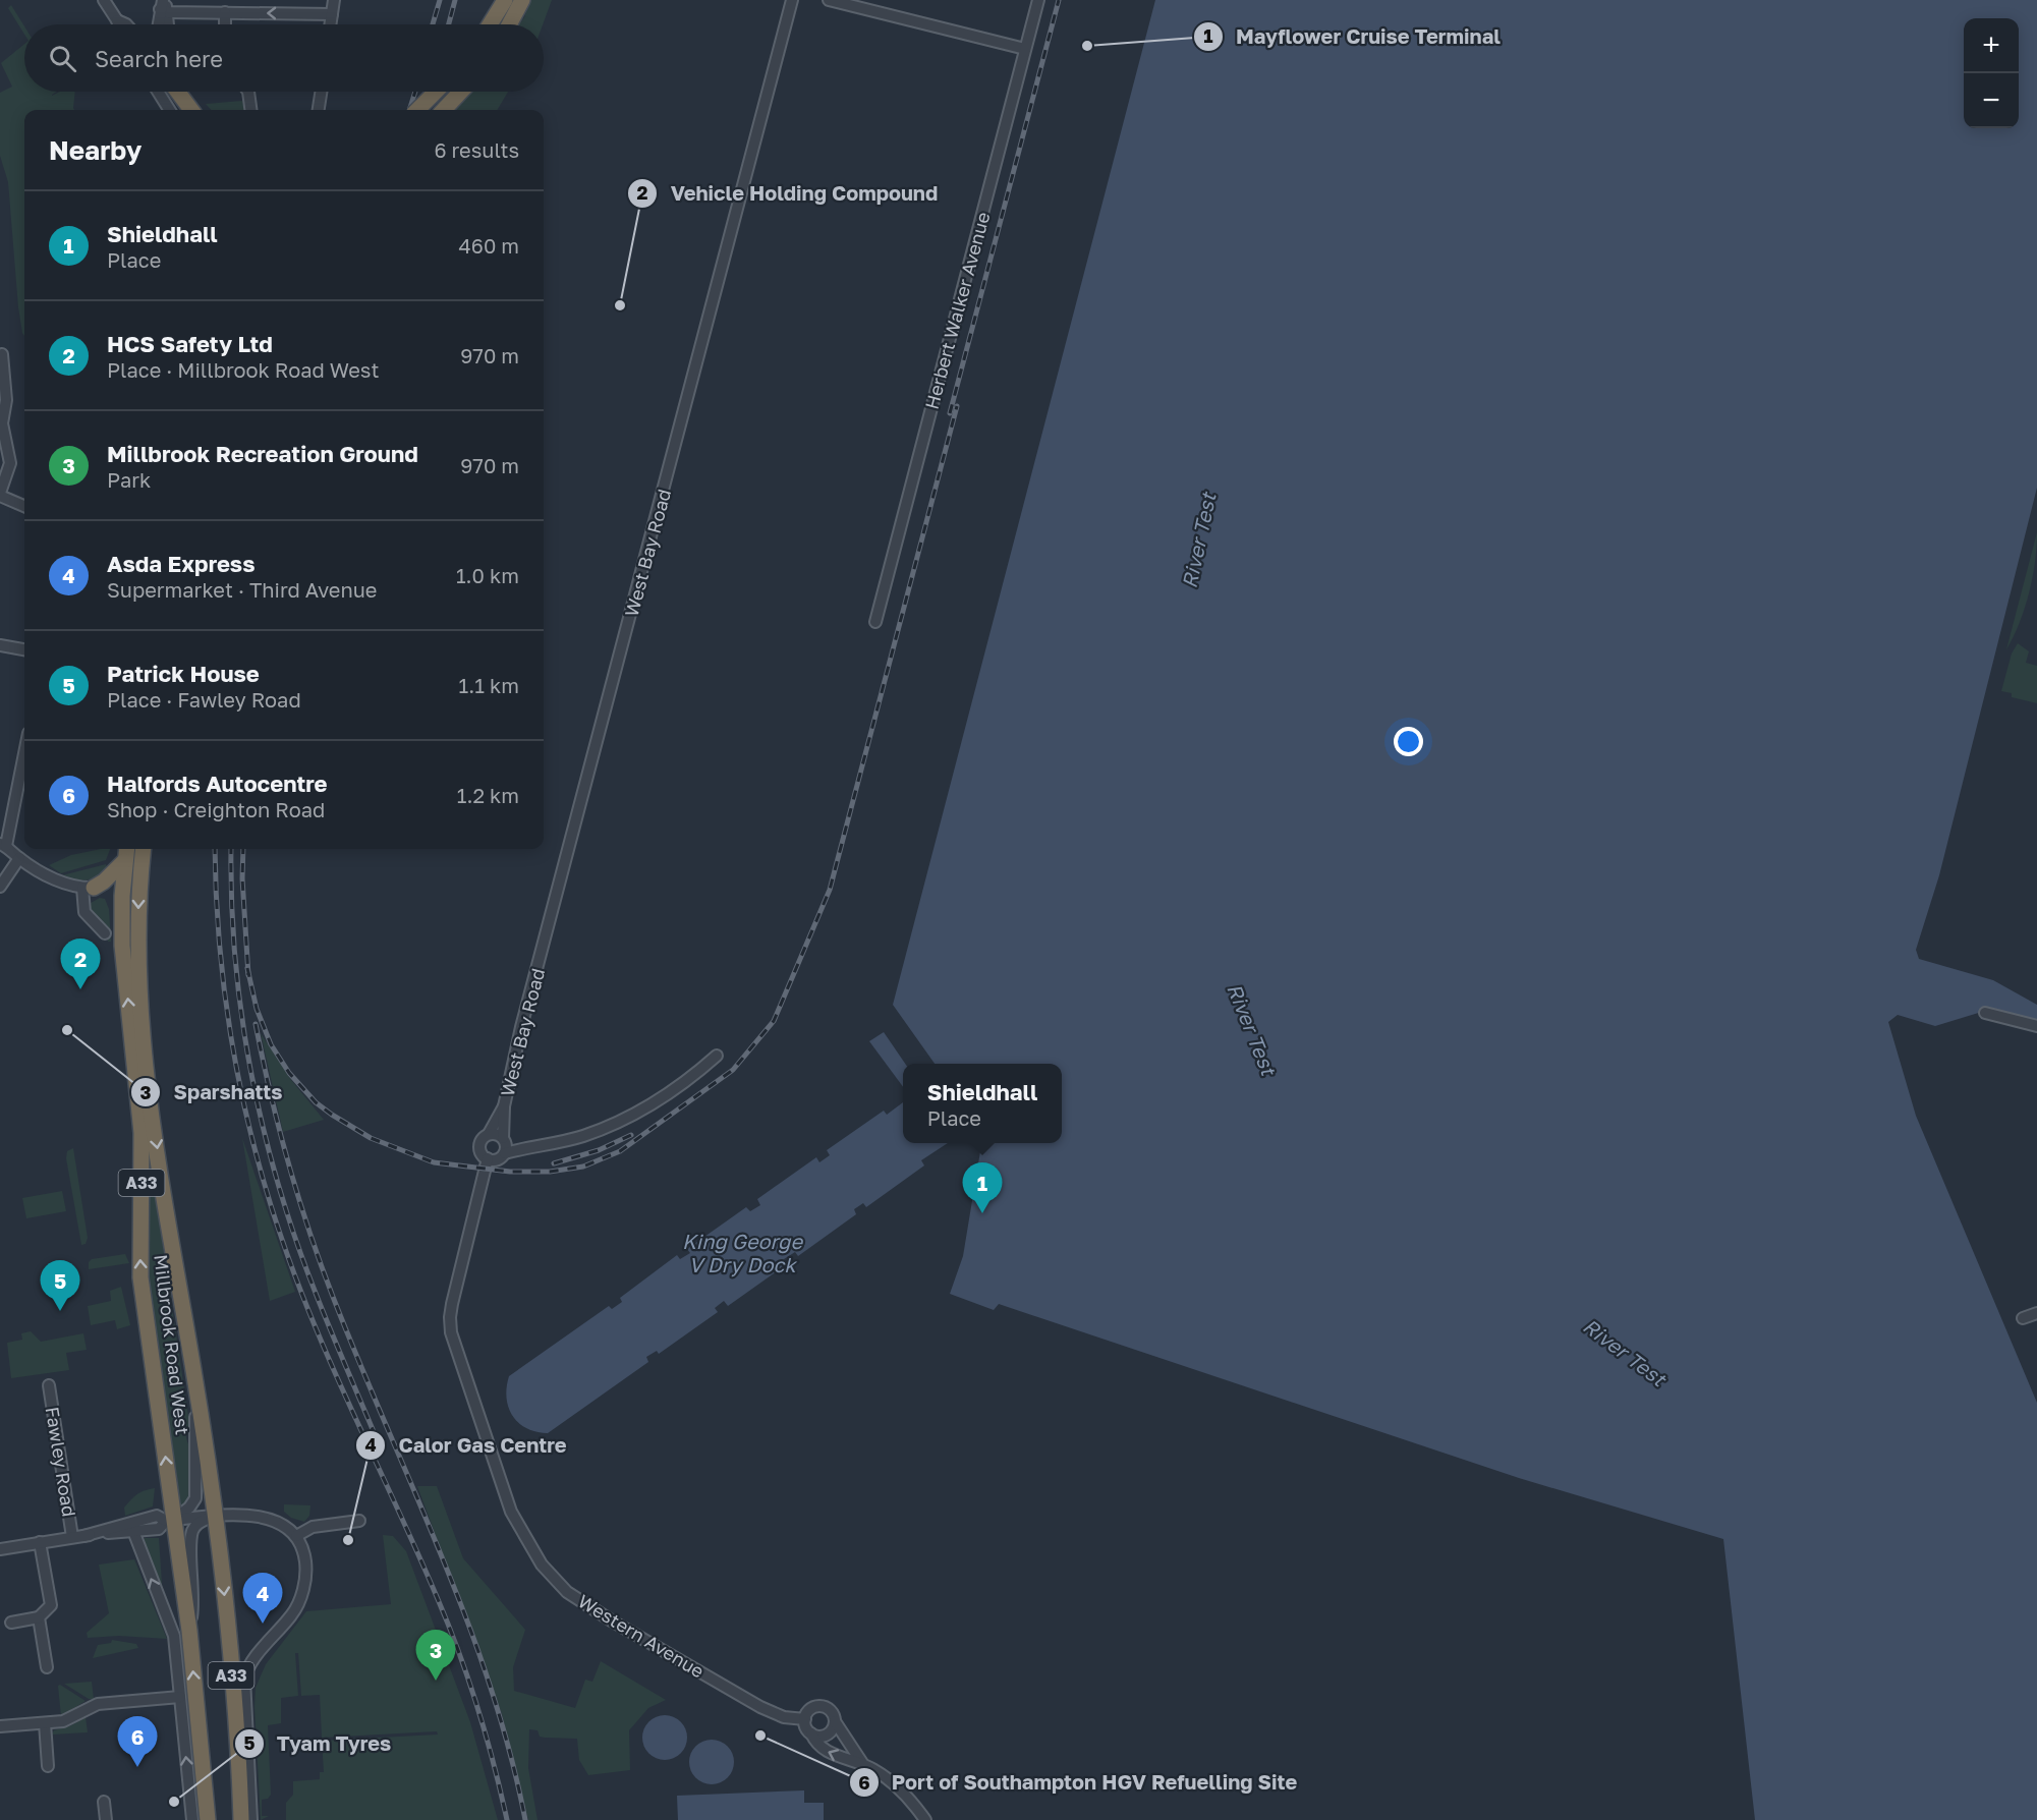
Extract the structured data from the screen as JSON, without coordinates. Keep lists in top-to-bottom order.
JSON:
{
  "streets": {
    "highway": ["A33", "Millbrook Road West"],
    "street": [
      "Herbert Walker Avenue",
      "West Bay Road",
      "Fawley Road",
      "Western Avenue"
    ]
  },
  "crossings": [
    ["West Bay Road", "Western Avenue"]
  ],
  "water": ["River Test", "King George V Dry Dock"],
  "places": [
    "Mayflower Cruise Terminal",
    "Vehicle Holding Compound",
    "Sparshatts",
    "Calor Gas Centre",
    "Port of Southampton HGV Refuelling Site",
    "Tyam Tyres"
  ],
  "page": {
    "map_buttons": ["+", "−"],
    "search": "Search here",
    "heading": ["Nearby", "6 results"],
    "list": [
      {
        "mark": "1",
        "name": "Shieldhall",
        "note": "Place",
        "value": "460 m"
      },
      {
        "mark": "2",
        "name": "HCS Safety Ltd",
        "note": "Place · Millbrook Road West",
        "value": "970 m"
      },
      {
        "mark": "3",
        "name": "Millbrook Recreation Ground",
        "note": "Park",
        "value": "970 m"
      },
      {
        "mark": "4",
        "name": "Asda Express",
        "note": "Supermarket · Third Avenue",
        "value": "1.0 km"
      },
      {
        "mark": "5",
        "name": "Patrick House",
        "note": "Place · Fawley Road",
        "value": "1.1 km"
      },
      {
        "mark": "6",
        "name": "Halfords Autocentre",
        "note": "Shop · Creighton Road",
        "value": "1.2 km"
      }
    ],
    "pins": [
      "2",
      "1",
      "5",
      "4",
      "3",
      "6"
    ],
    "popup": ["Shieldhall", "Place"]
  }
}
